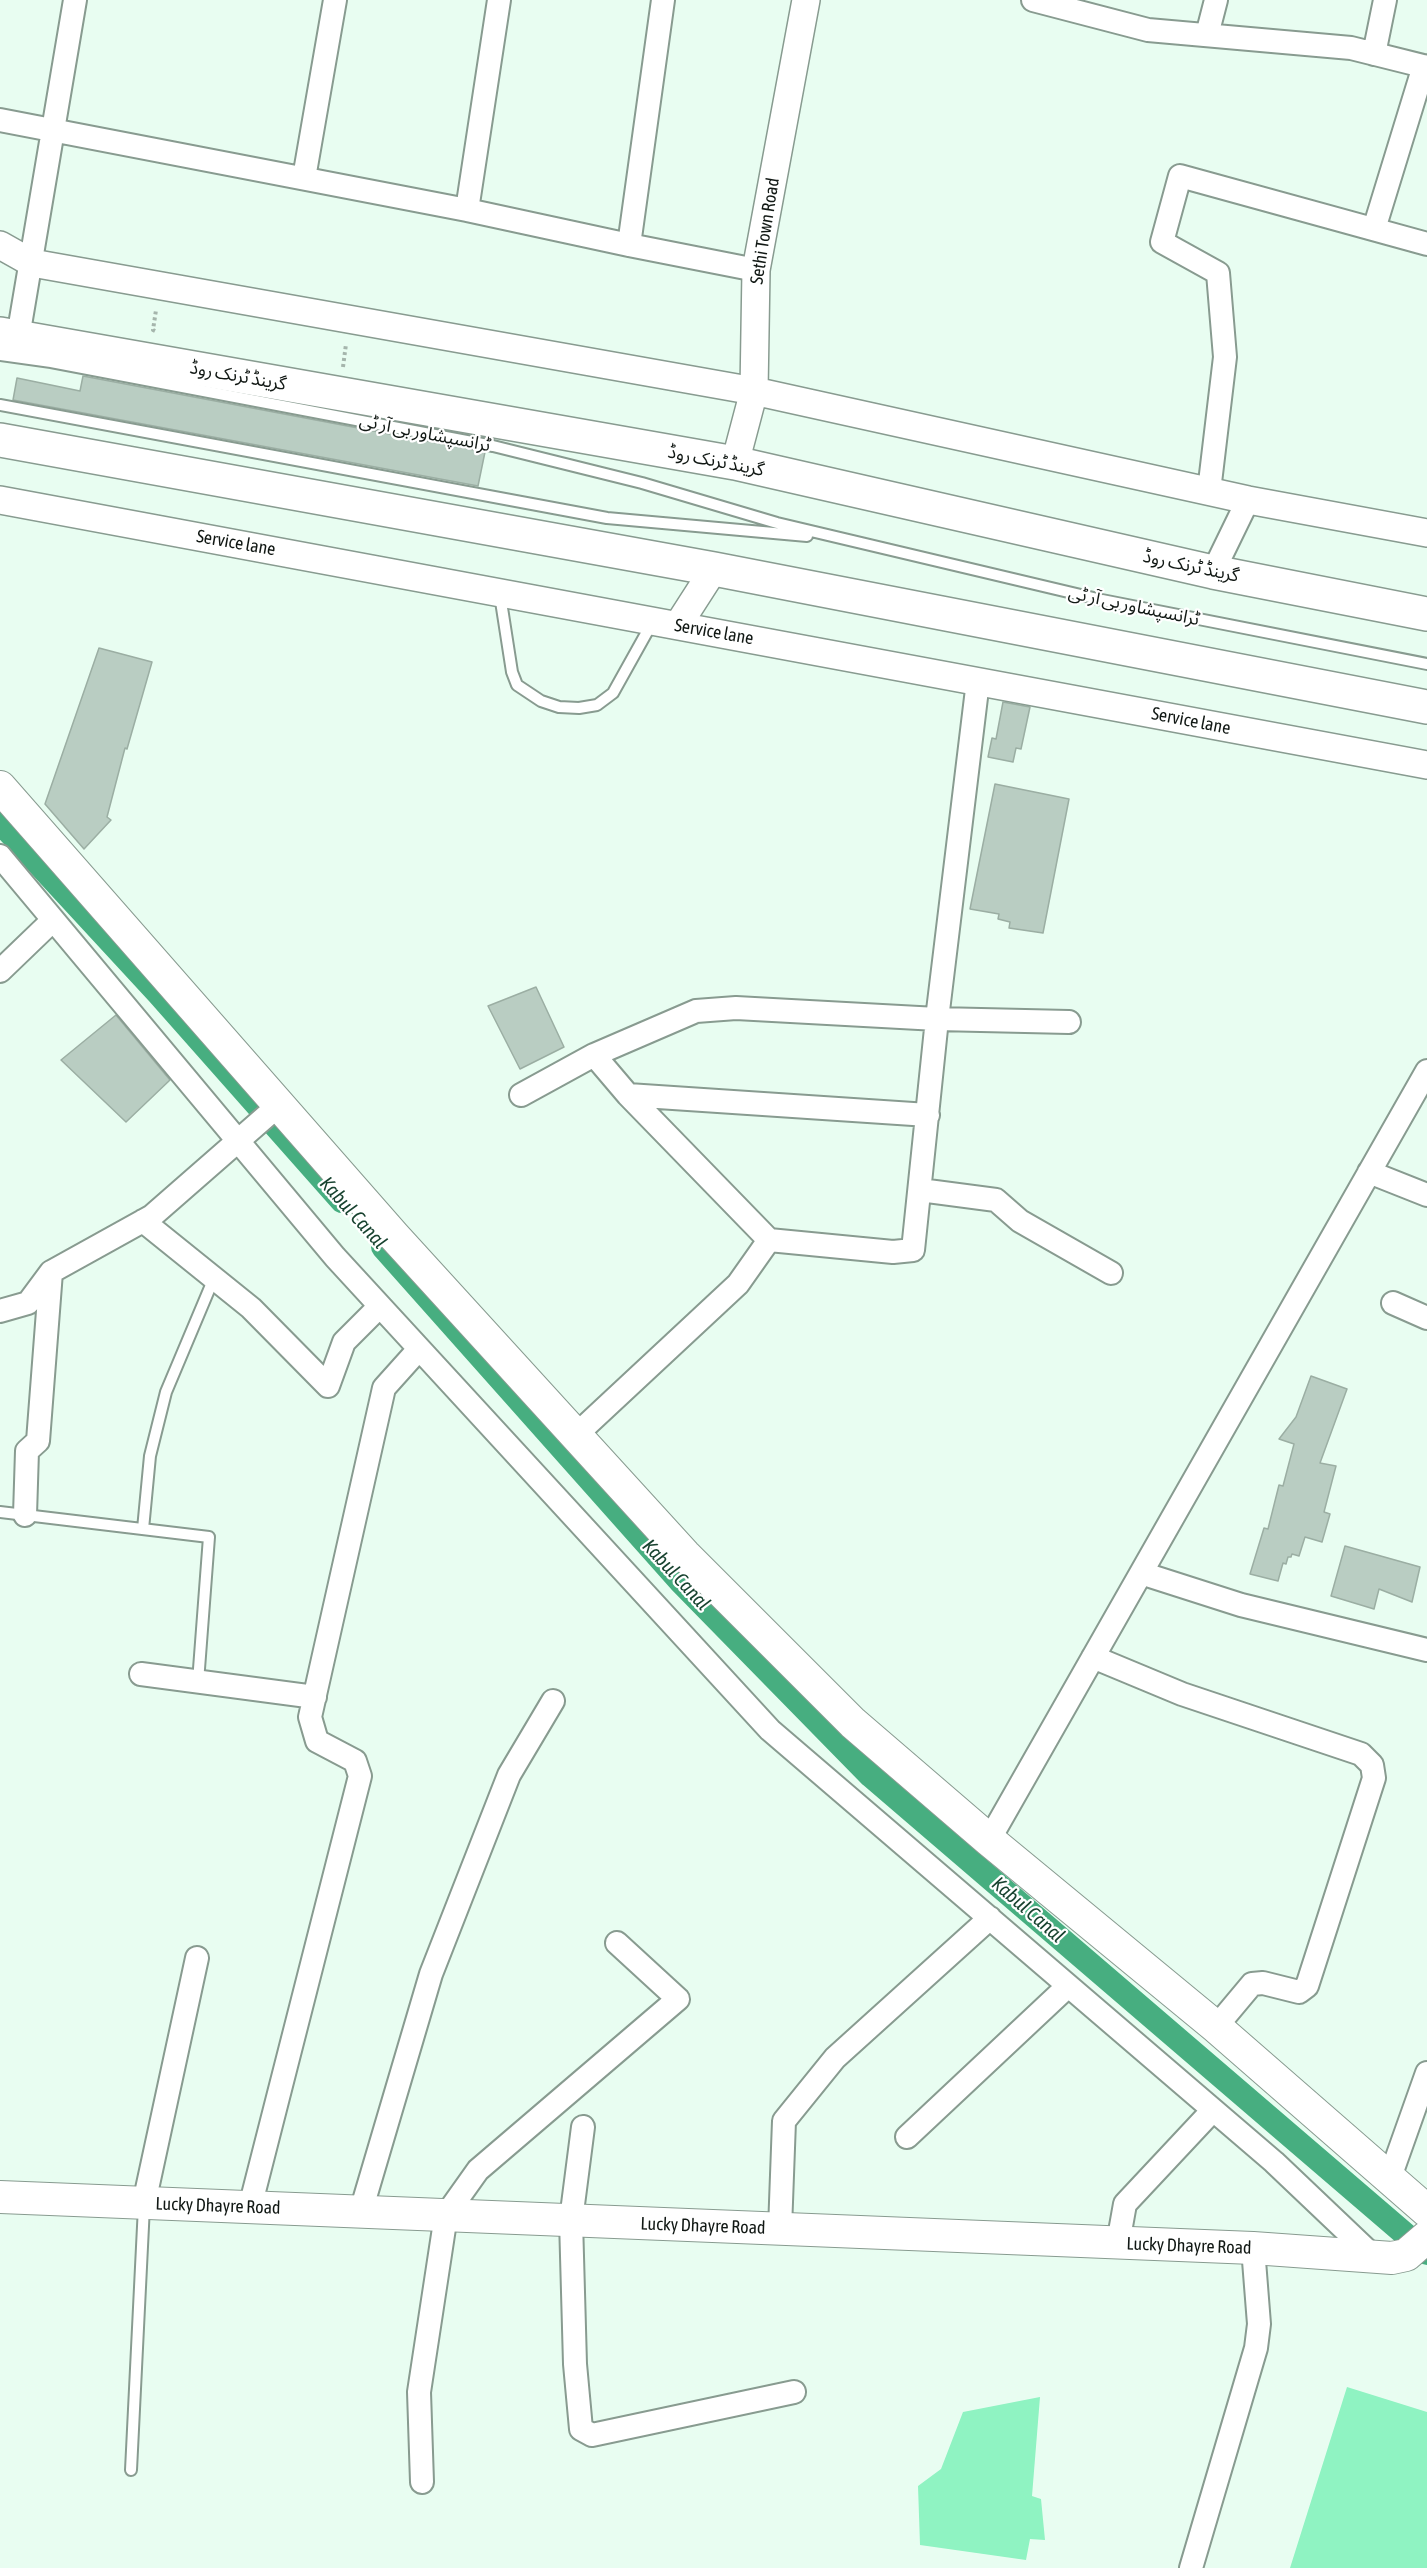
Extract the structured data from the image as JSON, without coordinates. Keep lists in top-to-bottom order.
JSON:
{
  "streets": {
    "highway": ["گرینڈ ٹرنک روڈ"],
    "main road": ["Lucky Dhayre Road"],
    "street": ["Sethi Town Road", "Service lane"],
    "lane": ["ٹرانسپشاور بی آر ٹی"]
  },
  "crossings": [
    ["Sethi Town Road", "گرینڈ ٹرنک روڈ"],
    ["گرینڈ ٹرنک روڈ", "ٹرانسپشاور بی آر ٹی"]
  ],
  "water": ["Kabul Canal"]
}
